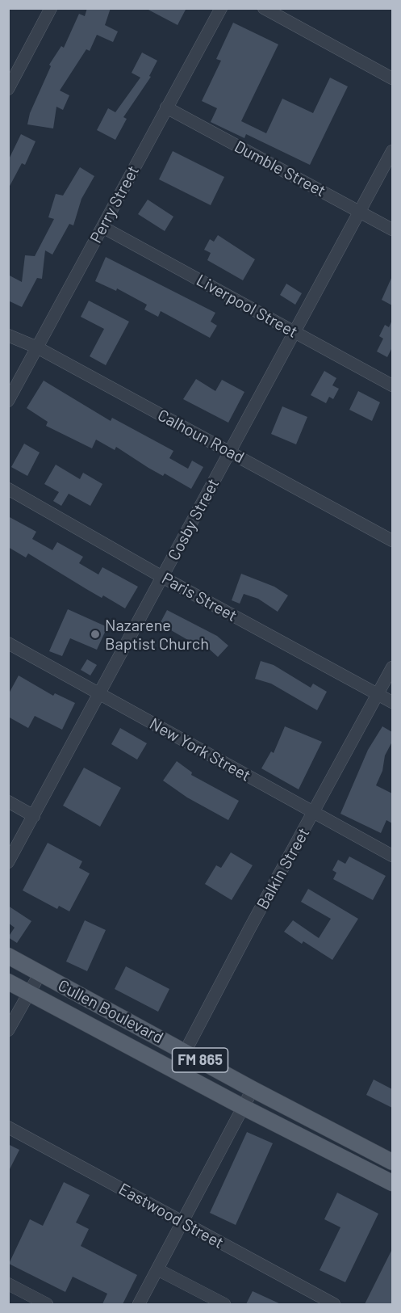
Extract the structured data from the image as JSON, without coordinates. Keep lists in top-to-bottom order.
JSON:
{
  "streets": {
    "main road": ["Cullen Boulevard", "FM 865"],
    "street": [
      "Dumble Street",
      "Perry Street",
      "Liverpool Street",
      "Calhoun Road",
      "Cosby Street",
      "Paris Street",
      "New York Street",
      "Balkin Street",
      "Eastwood Street"
    ]
  },
  "crossings": [
    ["Dumble Street", "Perry Street"],
    ["Dumble Street", "Cosby Street"],
    ["Perry Street", "Liverpool Street"],
    ["Perry Street", "Calhoun Road"],
    ["Liverpool Street", "Cosby Street"],
    ["Calhoun Road", "Cosby Street"],
    ["Cosby Street", "Paris Street"],
    ["Cosby Street", "New York Street"],
    ["Paris Street", "Balkin Street"],
    ["New York Street", "Balkin Street"],
    ["Balkin Street", "Cullen Boulevard"]
  ],
  "places": ["Nazarene Baptist Church"]
}
